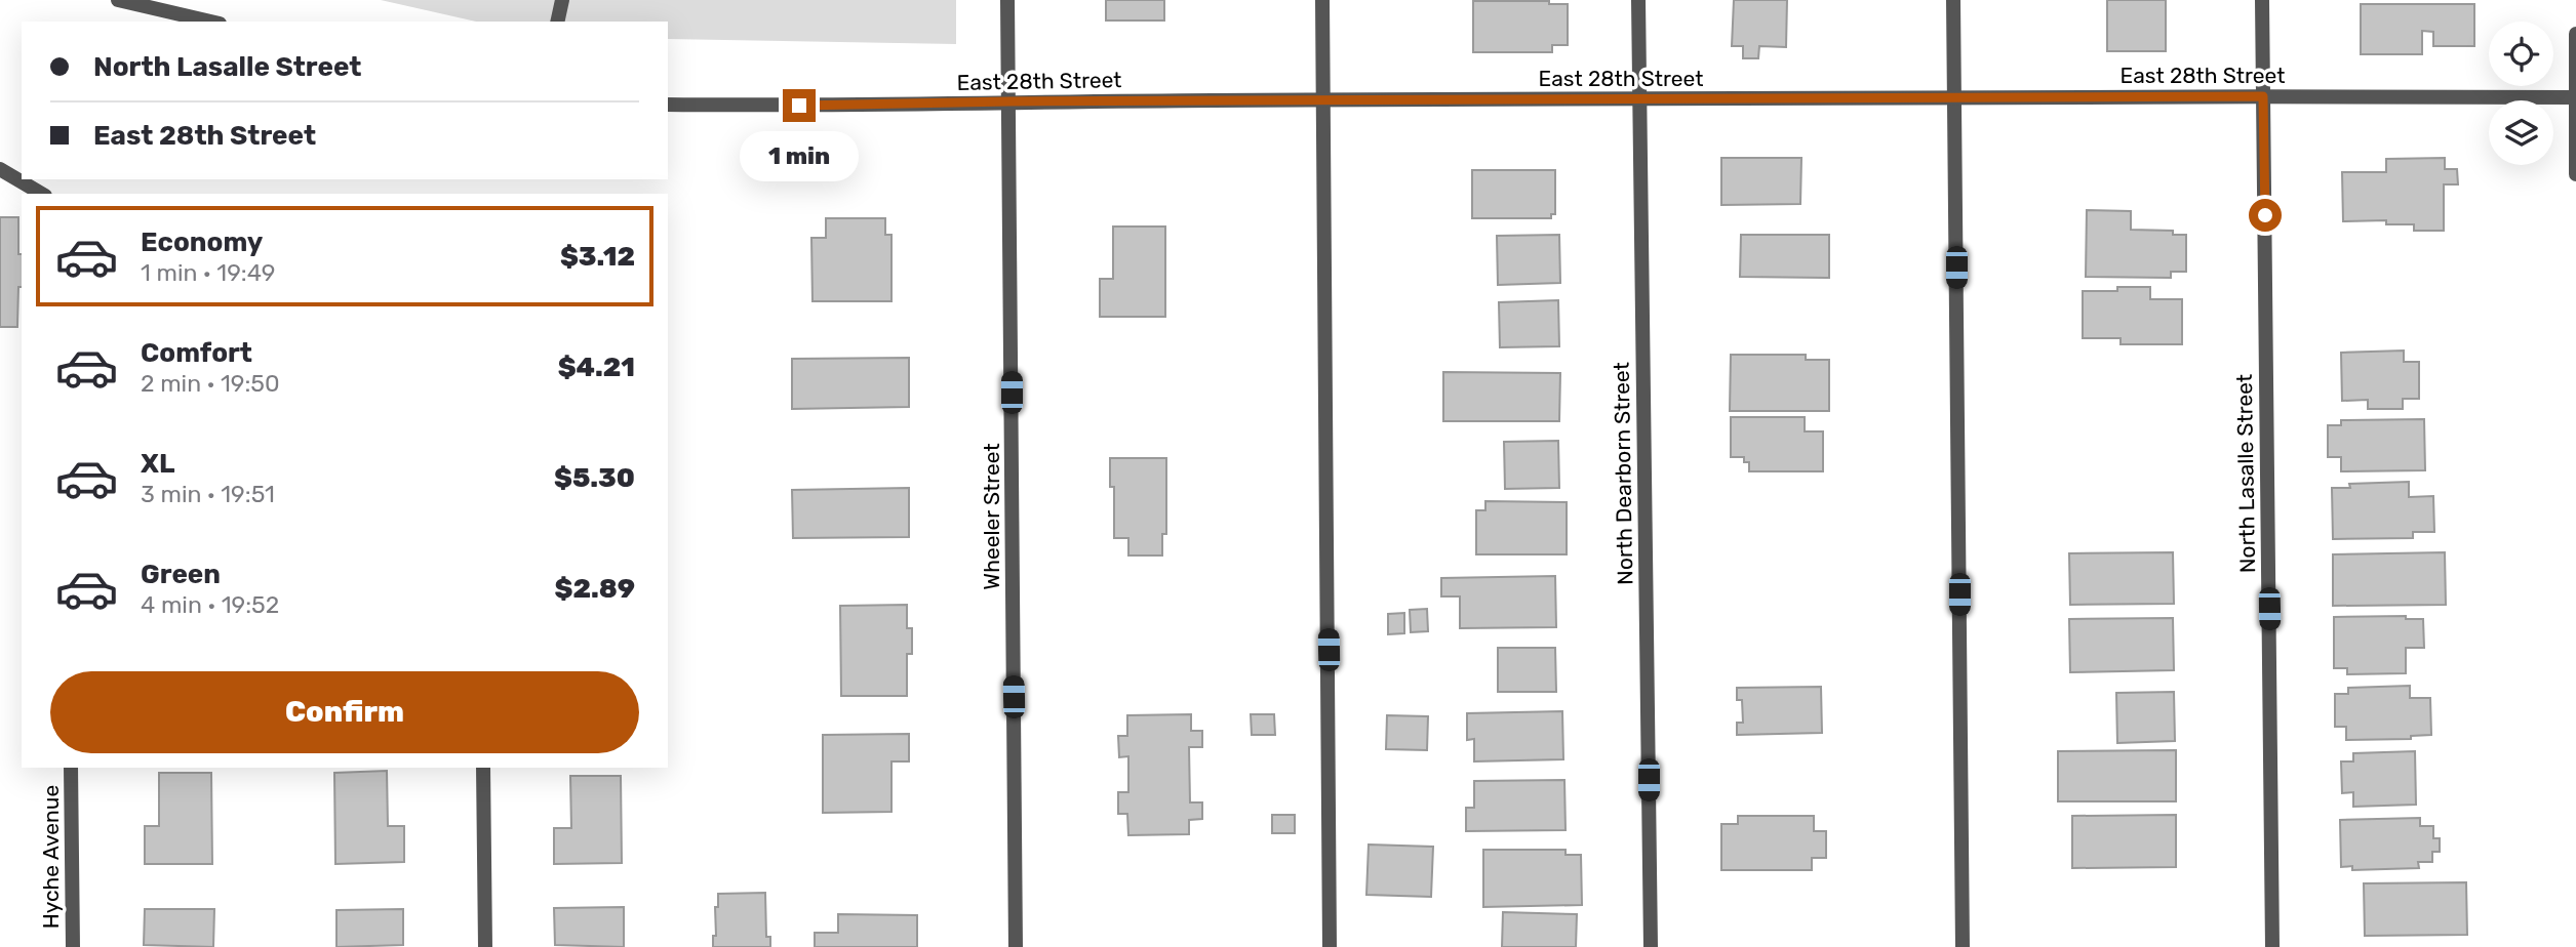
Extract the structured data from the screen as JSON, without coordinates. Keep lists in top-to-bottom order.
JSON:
{
  "streets": {
    "street": [
      "East 28th Street",
      "North Dearborn Street",
      "North Lasalle Street",
      "Wheeler Street",
      "Hyche Avenue"
    ]
  },
  "crossings": [
    ["East 28th Street", "North Dearborn Street"],
    ["East 28th Street", "North Lasalle Street"],
    ["East 28th Street", "Wheeler Street"]
  ],
  "page": {
    "banner": ["North Lasalle Street", "East 28th Street"],
    "bubble": "1 min",
    "list": [
      {
        "name": "Economy",
        "note": "1 min · 19:49",
        "value": "$3.12"
      },
      {
        "name": "Comfort",
        "note": "2 min · 19:50",
        "value": "$4.21"
      },
      {
        "name": "XL",
        "note": "3 min · 19:51",
        "value": "$5.30"
      },
      {
        "name": "Green",
        "note": "4 min · 19:52",
        "value": "$2.89"
      }
    ],
    "buttons": "Confirm"
  }
}
